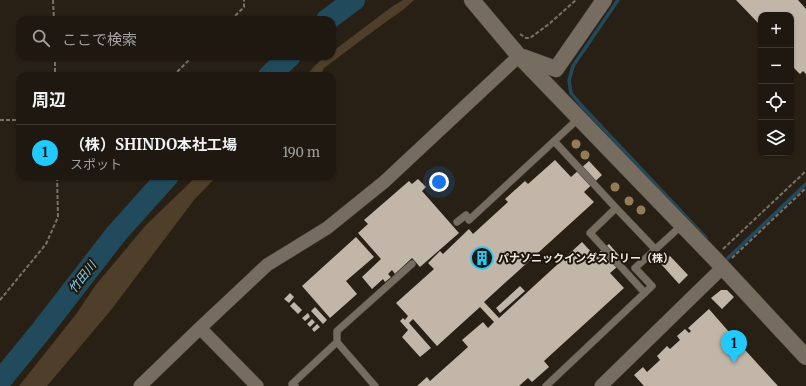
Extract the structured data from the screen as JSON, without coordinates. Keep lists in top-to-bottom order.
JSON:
{
  "water": ["竹田川"],
  "places": {
    "building": ["パナソニックインダストリー（株）"]
  },
  "page": {
    "map_buttons": ["+", "−"],
    "search": "ここで検索",
    "heading": "周辺",
    "list": [
      {
        "mark": "1",
        "name": "（株）SHINDO本社工場",
        "note": "スポット",
        "value": "190 m"
      }
    ],
    "pins": "1"
  }
}
